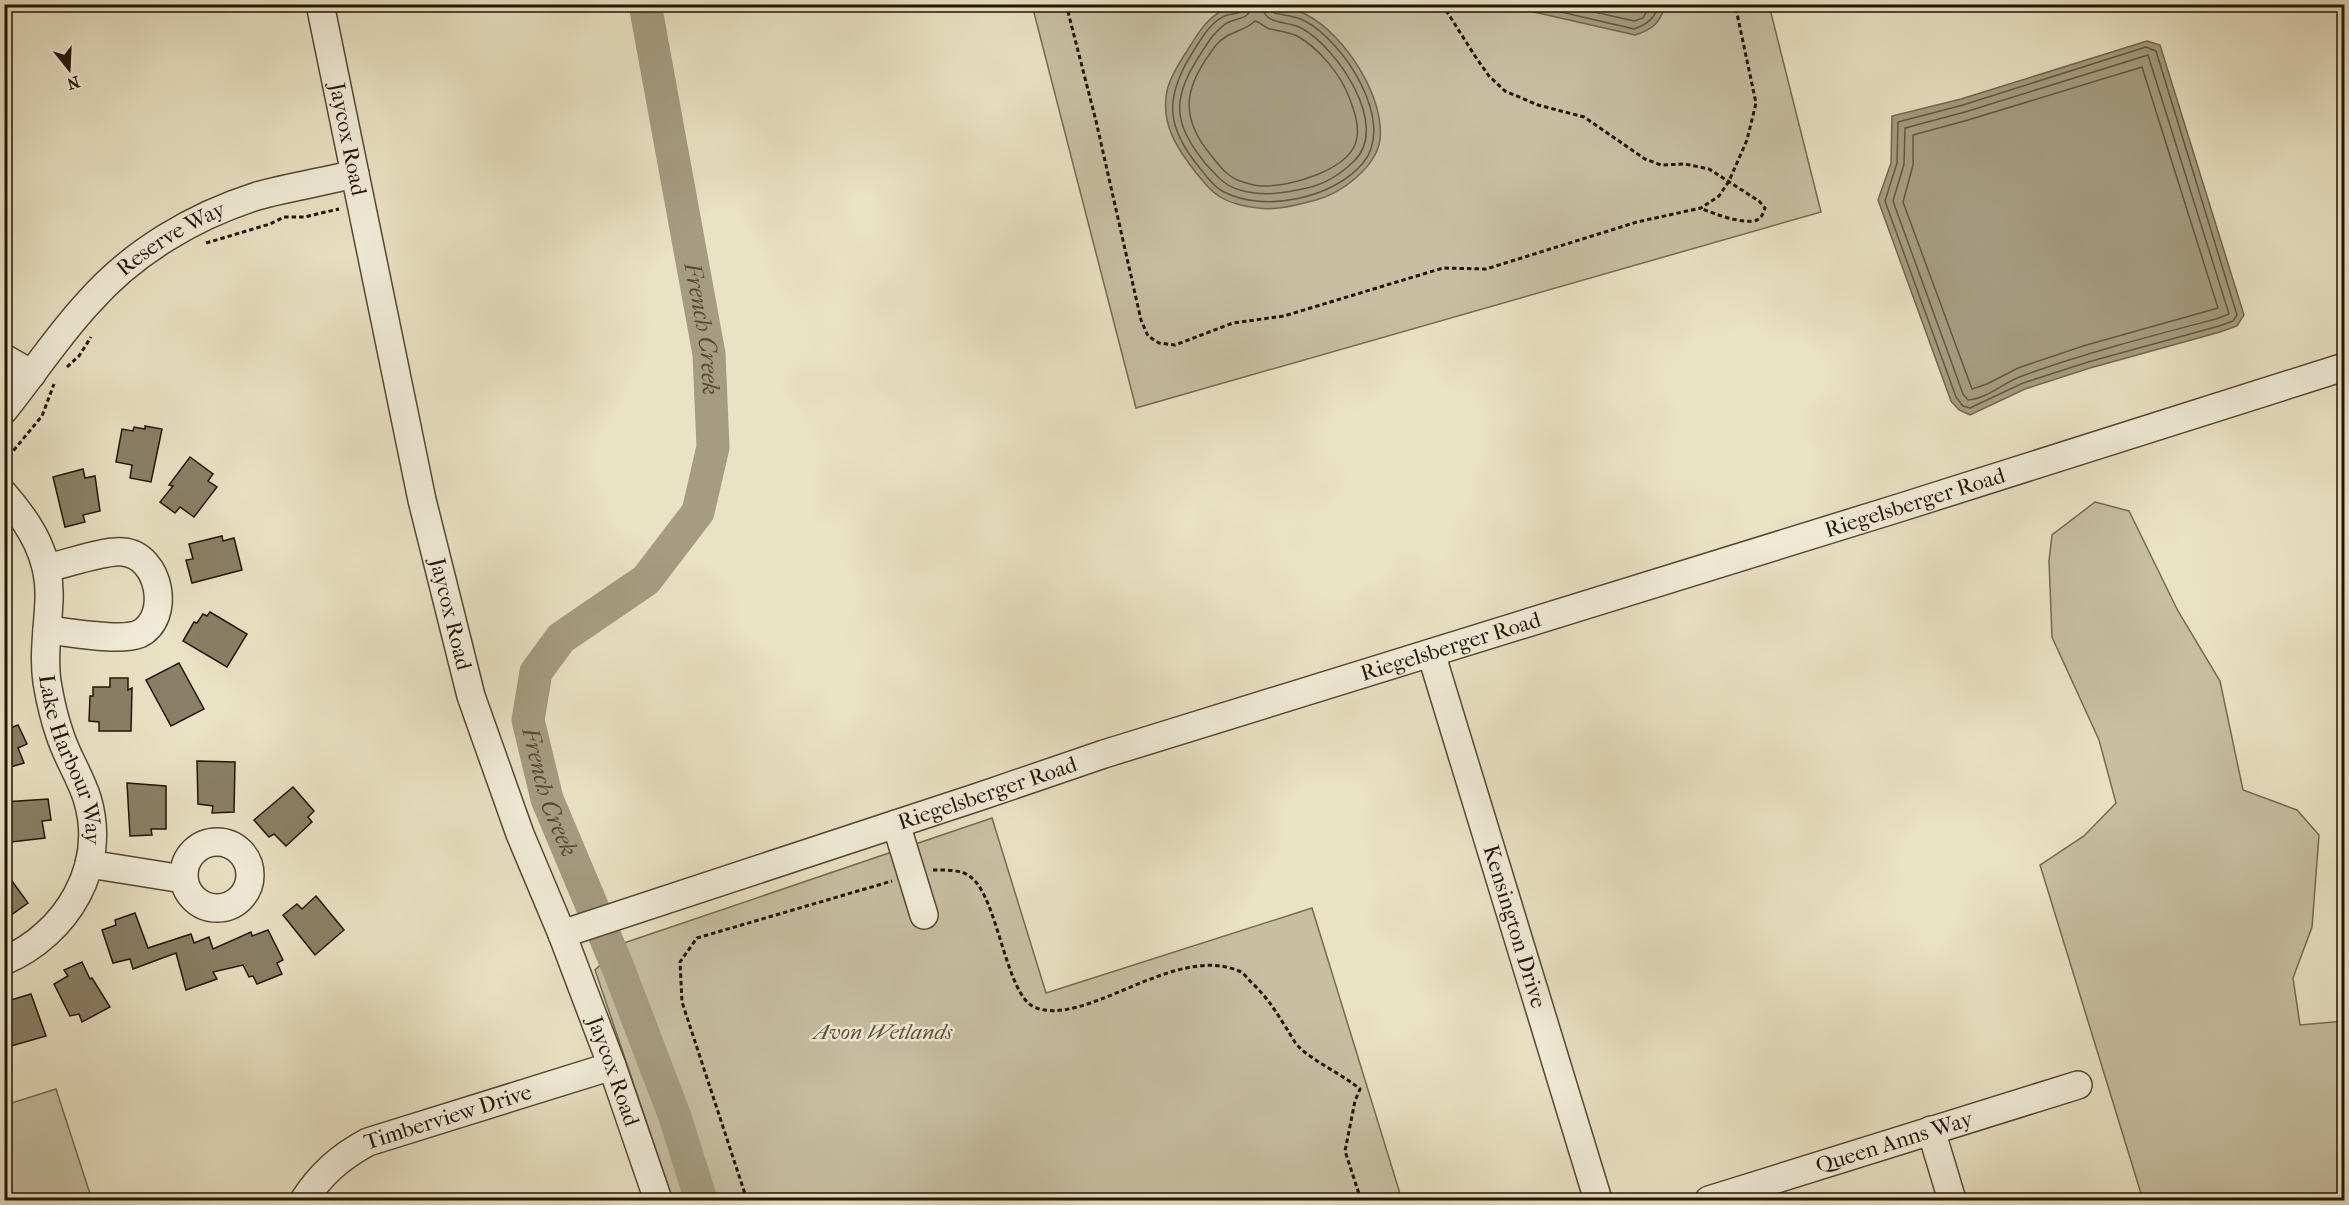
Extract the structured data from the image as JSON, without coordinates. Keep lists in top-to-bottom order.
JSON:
{
  "streets": {
    "street": [
      "Jaycox Road",
      "Reserve Way",
      "Riegelsberger Road",
      "Lake Harbour Way",
      "Kensington Drive",
      "Timberview Drive",
      "Queen Anns Way"
    ]
  },
  "crossings": [
    ["Jaycox Road", "Reserve Way"],
    ["Jaycox Road", "Riegelsberger Road"],
    ["Jaycox Road", "Timberview Drive"],
    ["Riegelsberger Road", "Kensington Drive"]
  ],
  "water": ["French Creek"],
  "parks": ["Avon Wetlands"],
  "north": "bottom"
}
